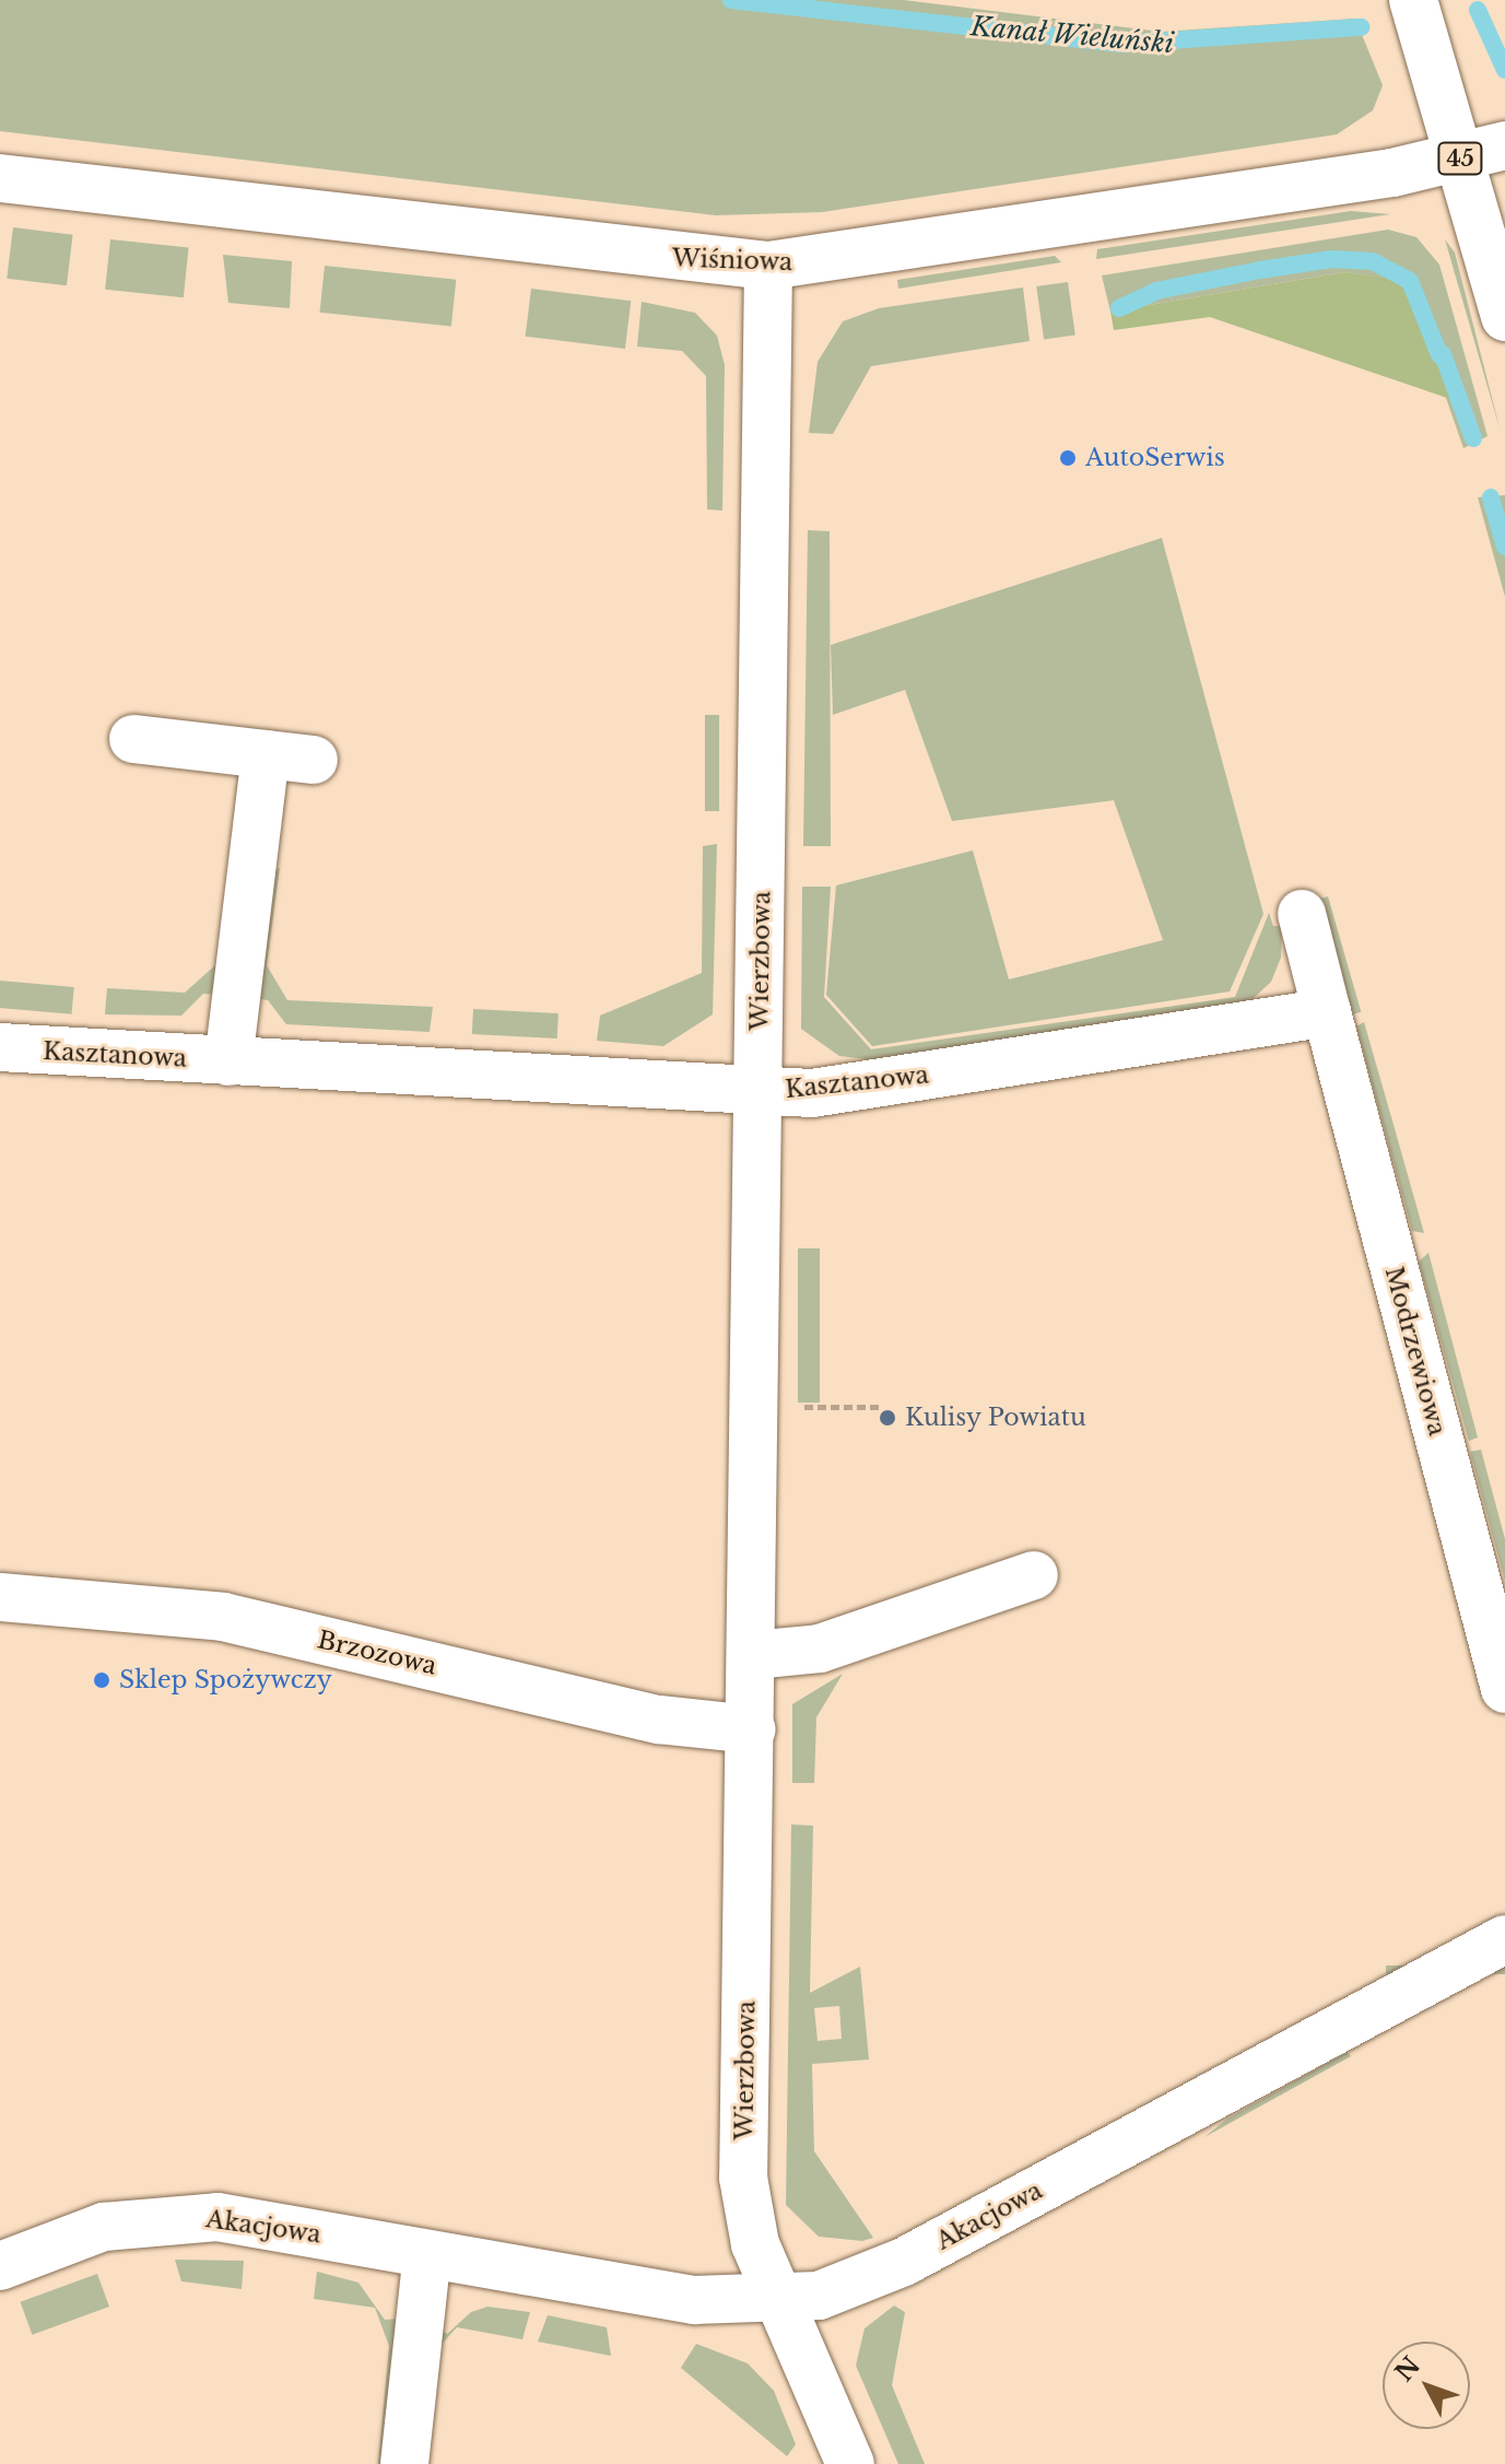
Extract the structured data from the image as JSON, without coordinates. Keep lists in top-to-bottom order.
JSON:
{
  "streets": {
    "street": [
      "45",
      "Wiśniowa",
      "Wierzbowa",
      "Kasztanowa",
      "Modrzewiowa",
      "Brzozowa",
      "Akacjowa"
    ]
  },
  "crossings": [
    ["45", "Wiśniowa"],
    ["Wiśniowa", "Wierzbowa"],
    ["Wierzbowa", "Kasztanowa"],
    ["Wierzbowa", "Brzozowa"],
    ["Wierzbowa", "Akacjowa"],
    ["Kasztanowa", "Modrzewiowa"]
  ],
  "water": ["Kanał Wieluński"],
  "places": ["AutoSerwis", "Kulisy Powiatu", "Sklep Spożywczy"],
  "north": "top left"
}
